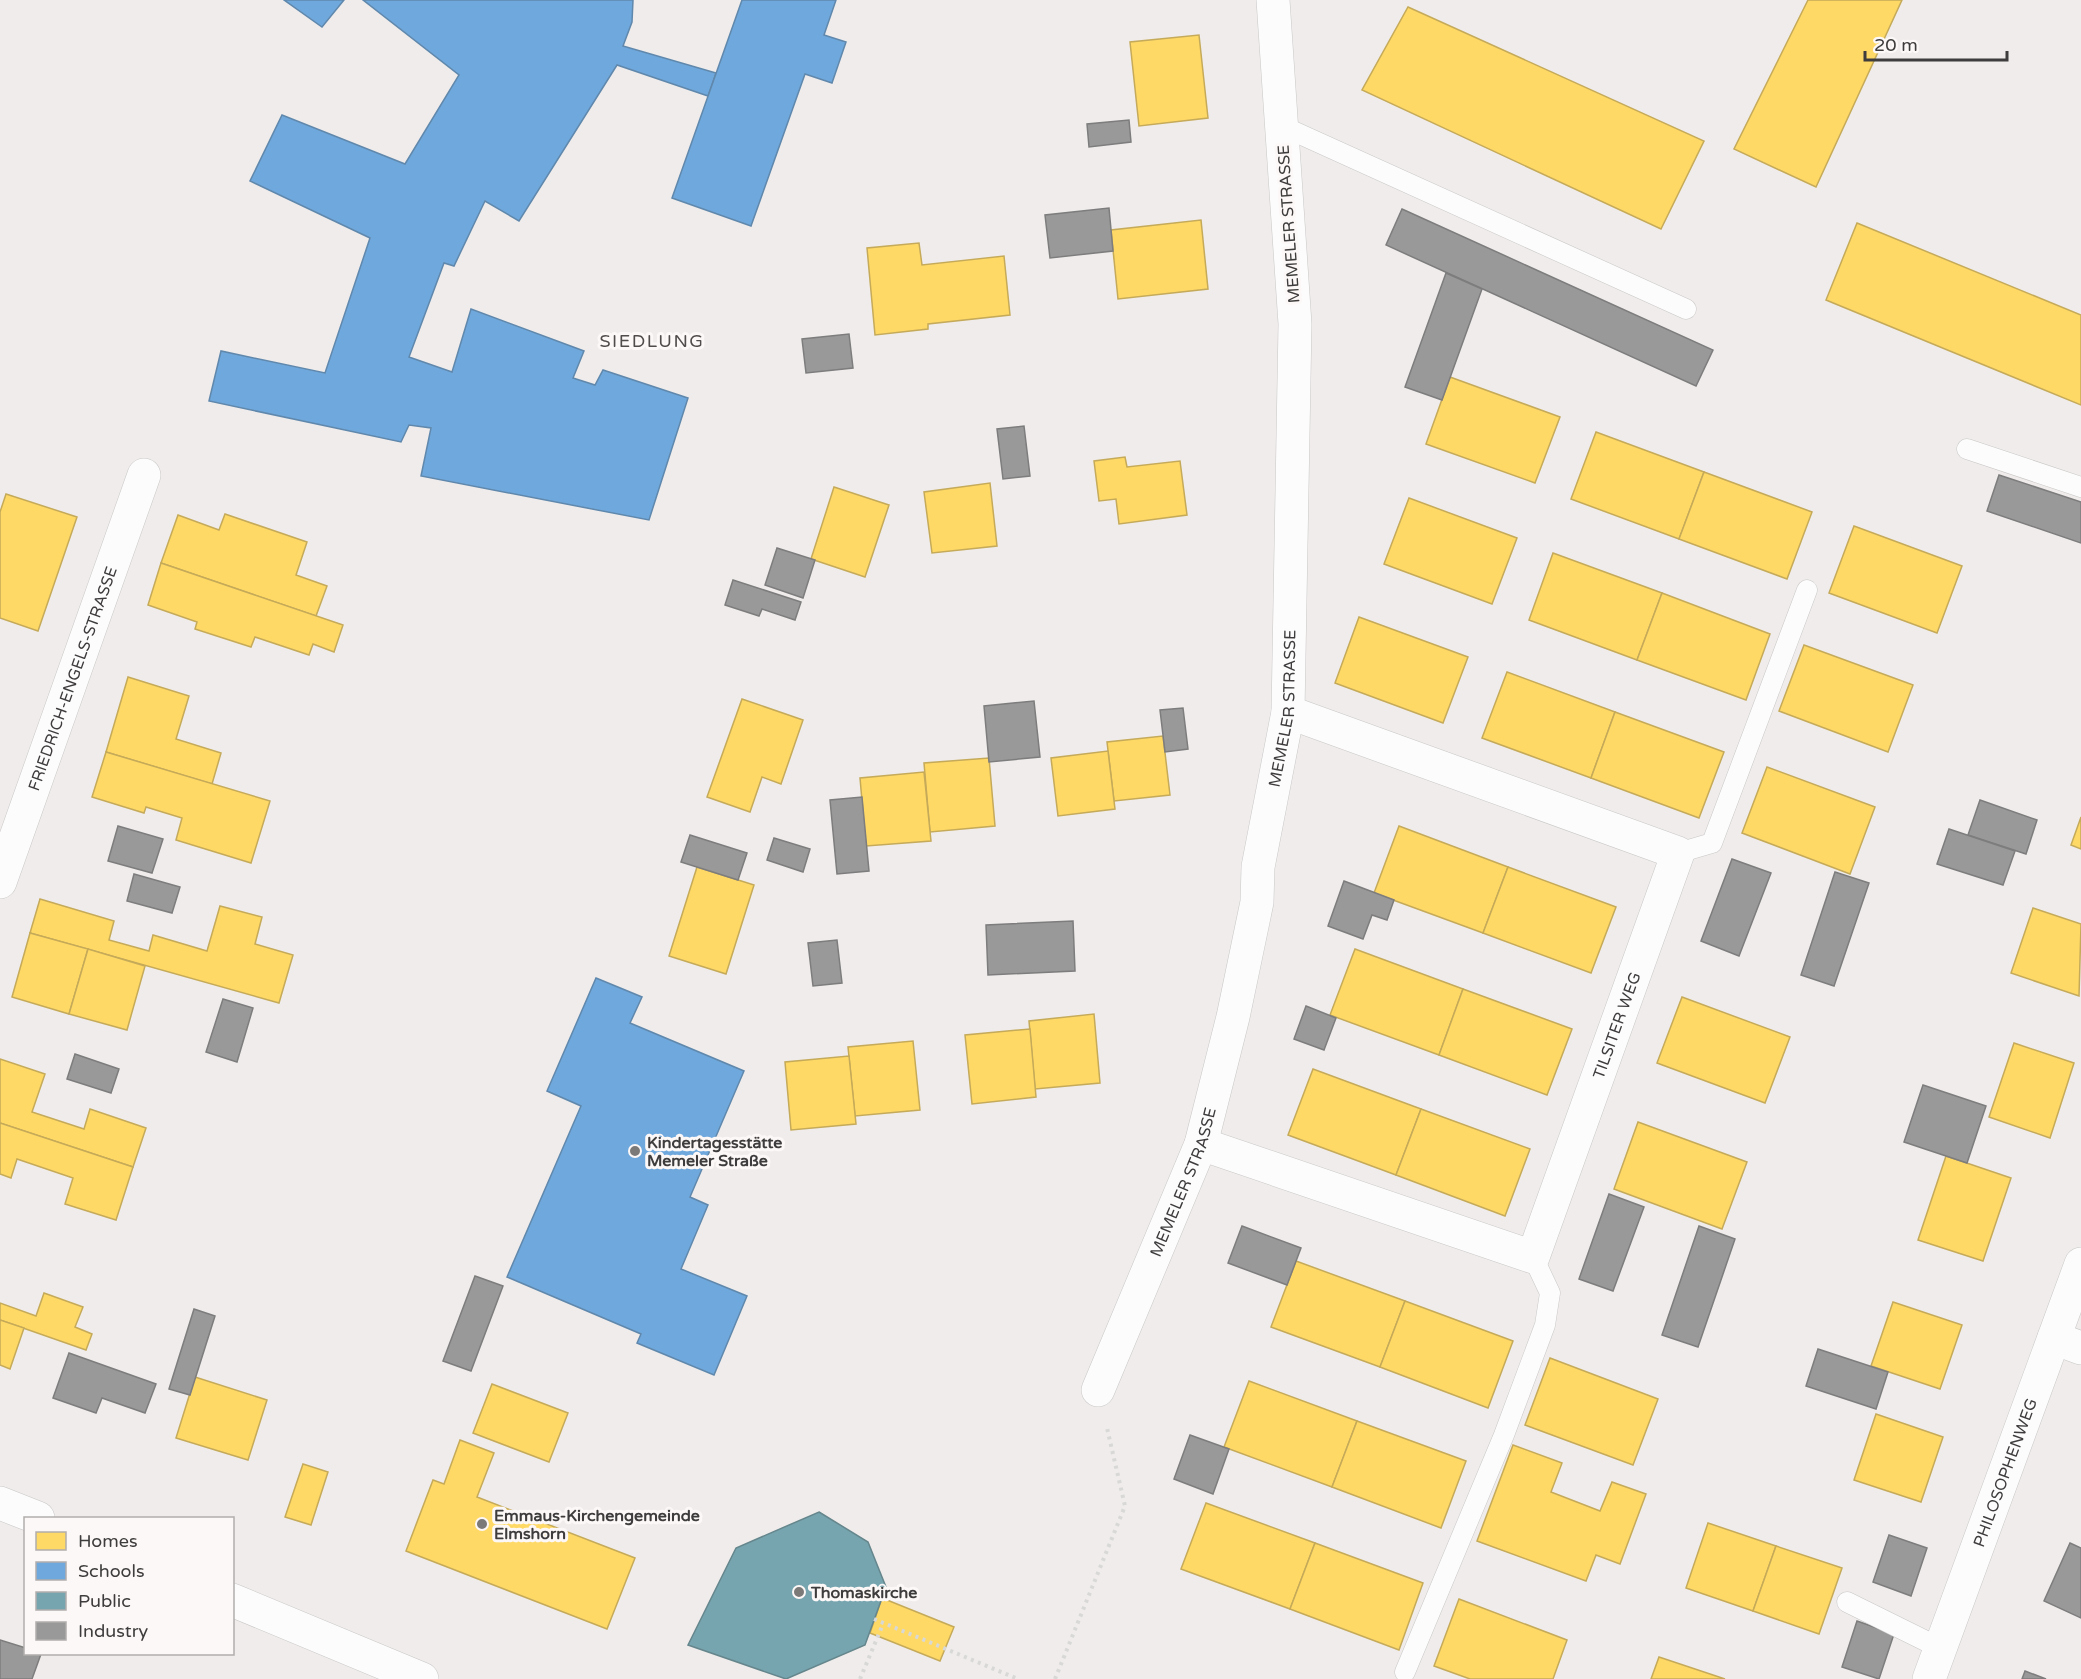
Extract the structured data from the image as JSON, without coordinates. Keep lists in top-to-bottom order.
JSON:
{
  "streets": {
    "street": [
      "MEMELER STRASSE",
      "FRIEDRICH-ENGELS-STRASSE",
      "TILSITER WEG",
      "PHILOSOPHENWEG"
    ]
  },
  "districts": ["SIEDLUNG"],
  "places": ["Kindertagesstätte Memeler Straße", "Emmaus-Kirchengemeinde Elmshorn", "Thomaskirche"],
  "legend": [
    "Homes",
    "Schools",
    "Public",
    "Industry"
  ],
  "scale_bar": "20 m"
}
